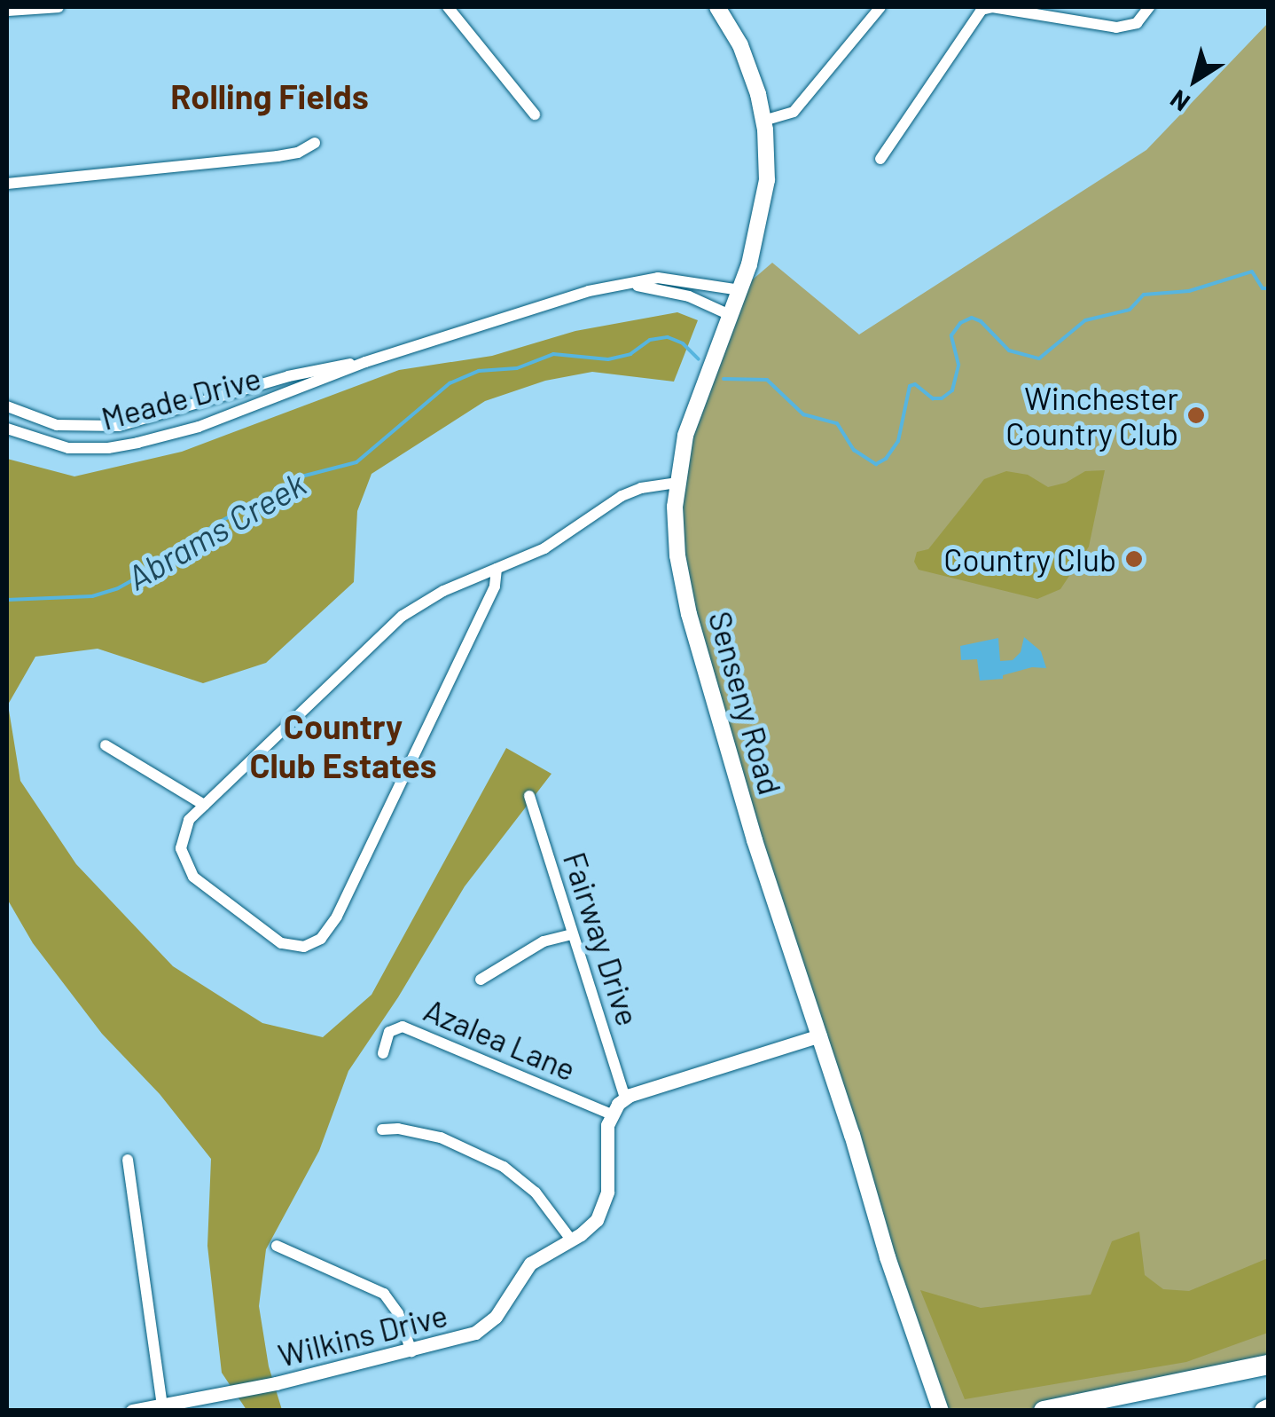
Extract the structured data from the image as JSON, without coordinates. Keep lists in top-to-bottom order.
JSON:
{
  "streets": {
    "main road": ["Senseny Road"],
    "street": [
      "Meade Drive",
      "Fairway Drive",
      "Azalea Lane",
      "Wilkins Drive"
    ]
  },
  "crossings": [
    ["Meade Drive", "Senseny Road"],
    ["Azalea Lane", "Wilkins Drive"]
  ],
  "districts": ["Rolling Fields", "Country Club Estates"],
  "water": ["Abrams Creek"],
  "places": ["Winchester Country Club", "Country Club"],
  "north": "bottom left"
}
